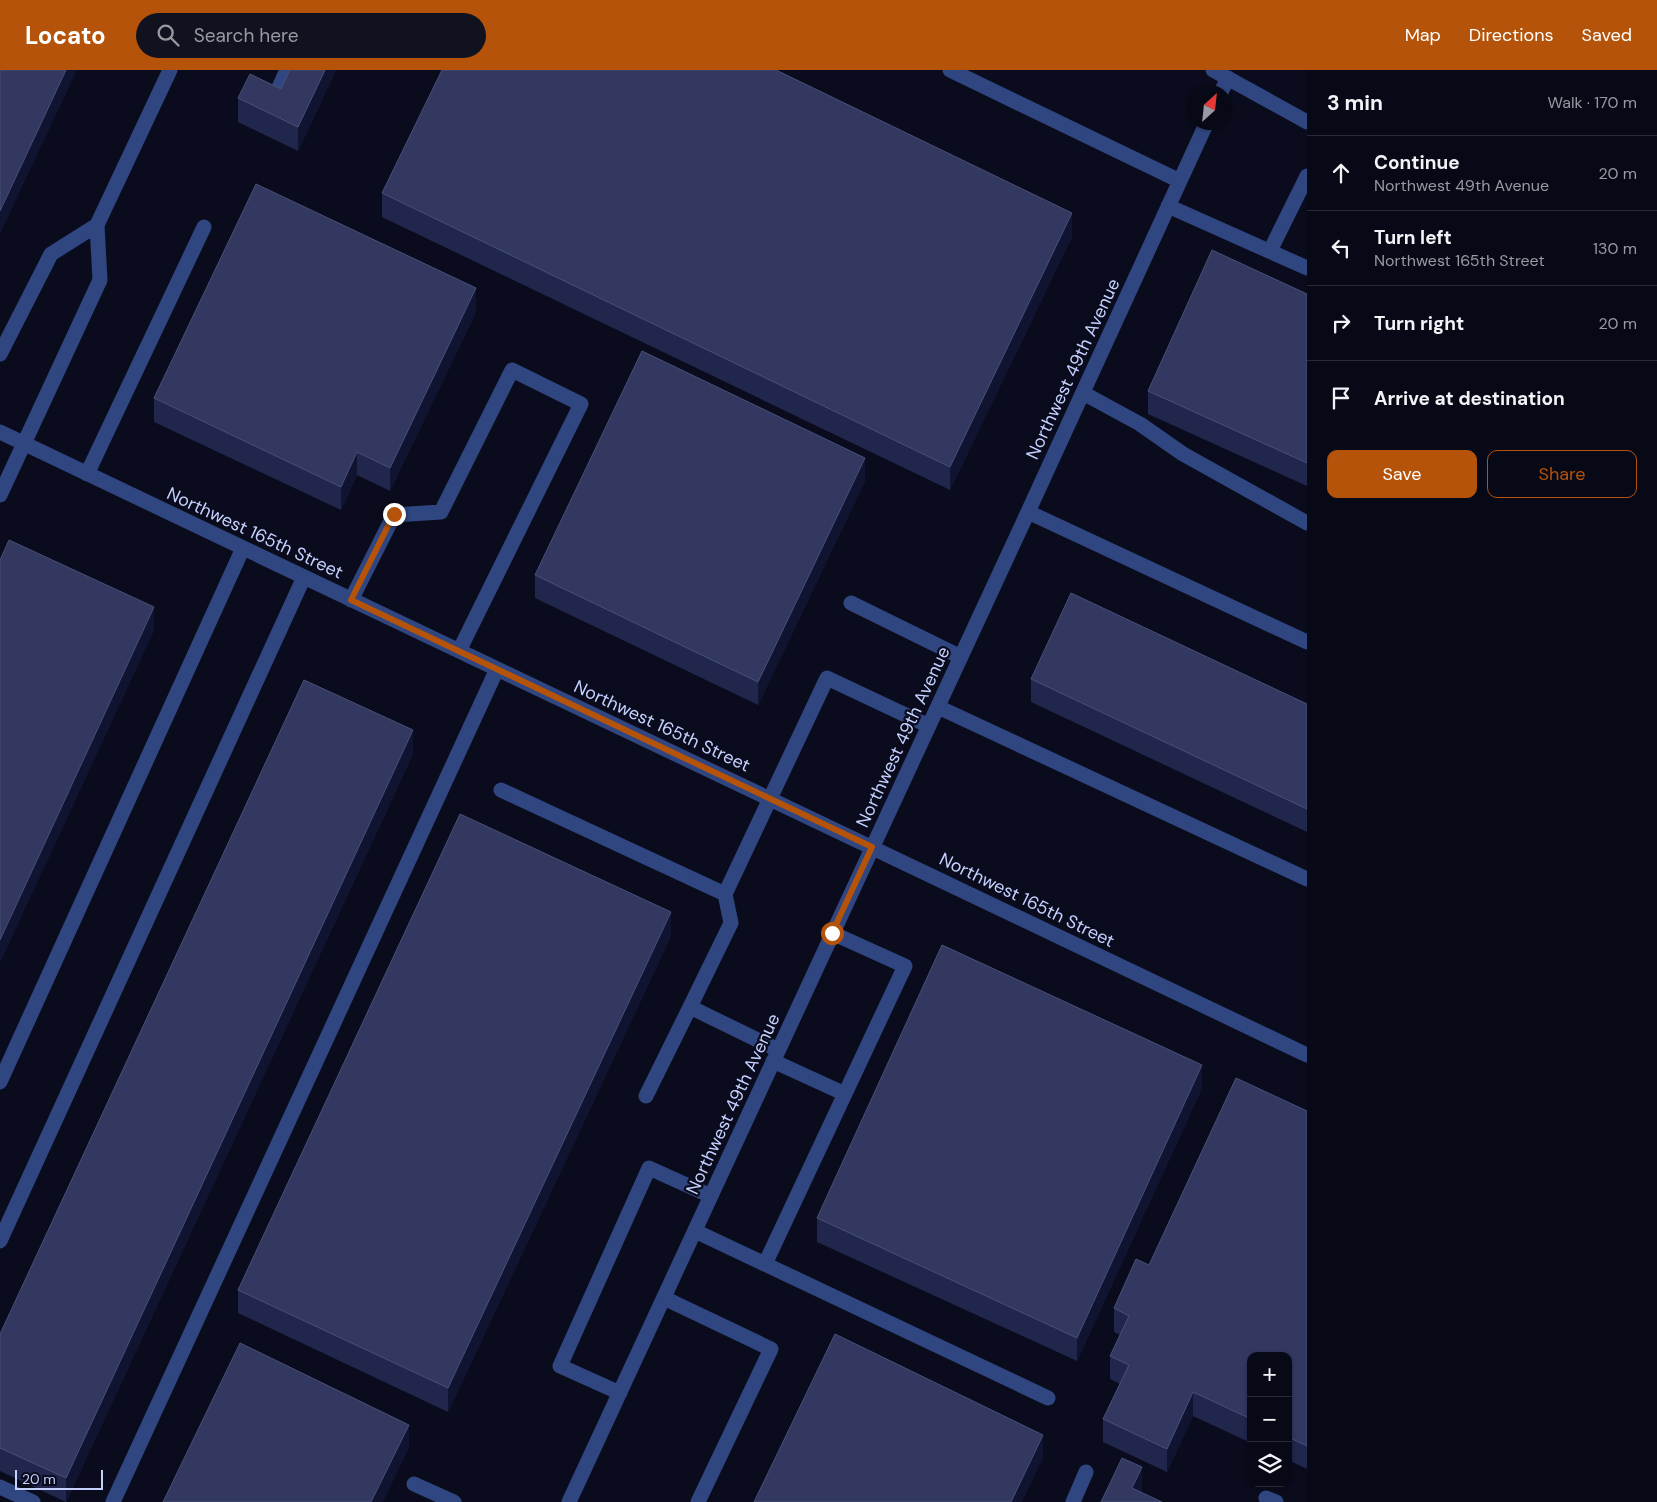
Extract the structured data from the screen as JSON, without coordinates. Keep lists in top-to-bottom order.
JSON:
{
  "streets": {
    "street": ["Northwest 49th Avenue", "Northwest 165th Street"]
  },
  "crossings": [
    ["Northwest 49th Avenue", "Northwest 165th Street"]
  ],
  "scale_bar": "20 m",
  "north": "top right",
  "page": {
    "header": "Locato",
    "search": "Search here",
    "nav": ["Map", "Directions", "Saved"],
    "heading": ["3 min", "Walk · 170 m"],
    "list": [
      ["Continue", "Northwest 49th Avenue", "20 m"],
      ["Turn left", "Northwest 165th Street", "130 m"],
      ["Turn right", "20 m"],
      "Arrive at destination"
    ],
    "buttons": ["Save", "Share"],
    "map_buttons": ["+", "−"],
    "scale": "20 m"
  }
}
